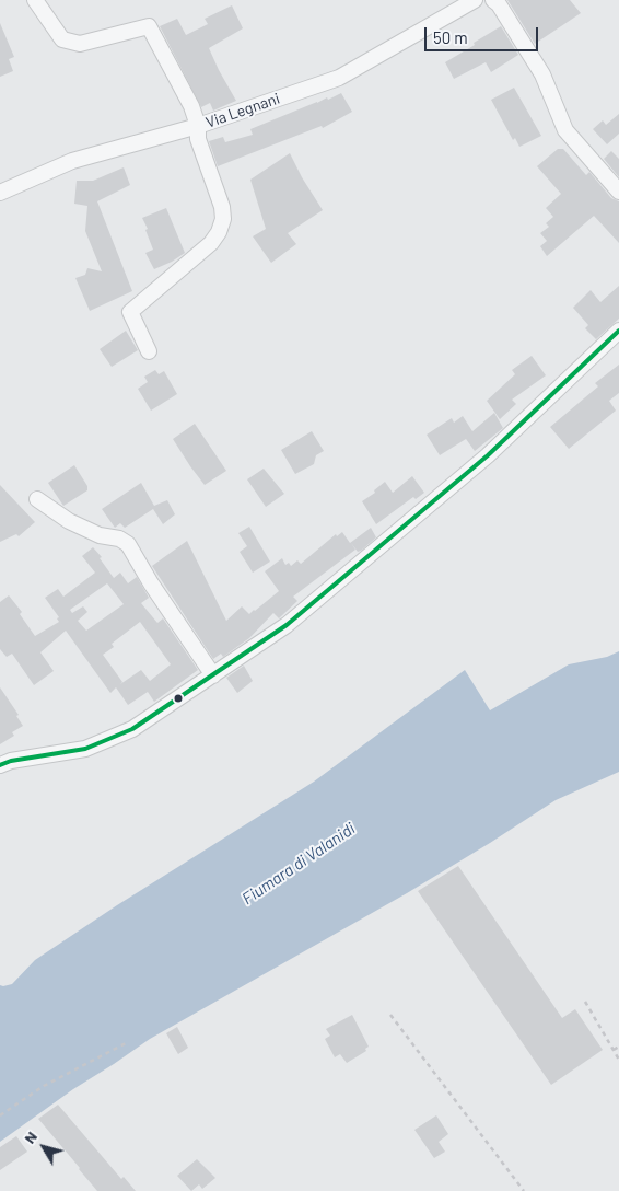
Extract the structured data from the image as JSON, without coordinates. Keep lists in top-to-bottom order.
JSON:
{
  "streets": {
    "street": ["Via Legnani"]
  },
  "water": ["Fiumara di Valanidi"],
  "scale_bar": "50 m",
  "north": "top left"
}
